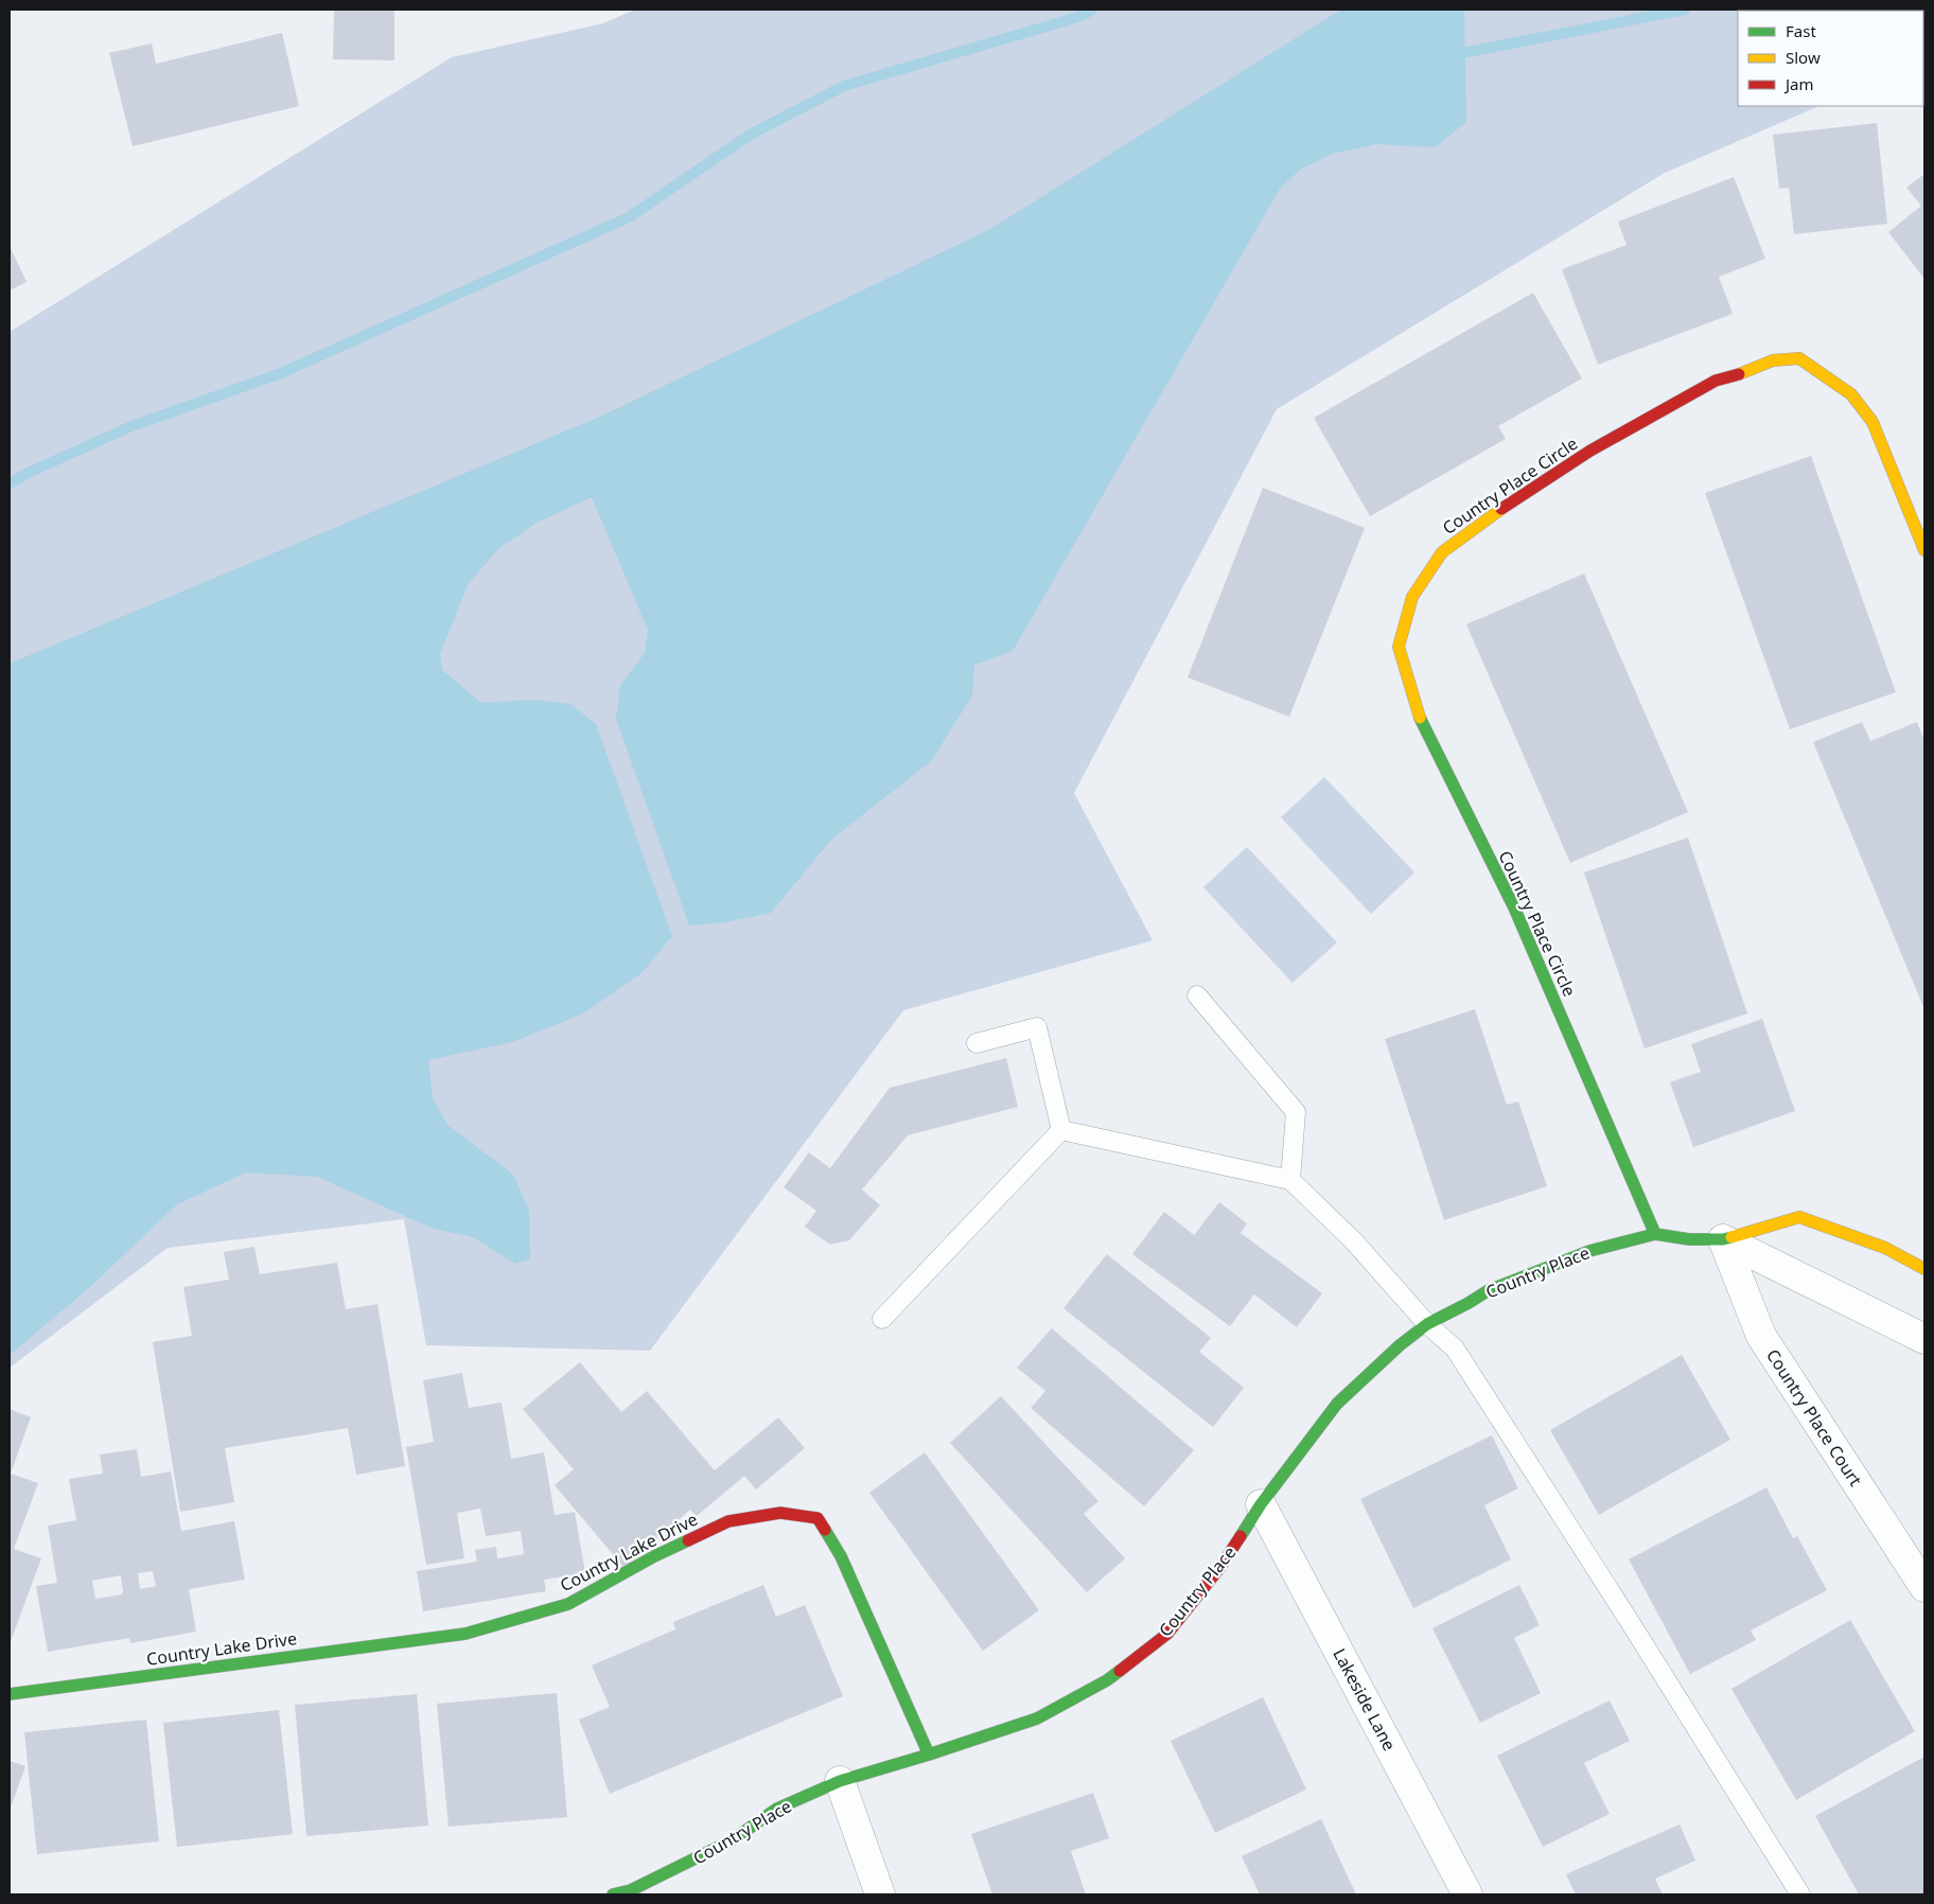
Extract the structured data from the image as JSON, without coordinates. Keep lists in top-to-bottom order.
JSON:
{
  "streets": {
    "street": [
      "Country Place Circle",
      "Country Place",
      "Country Place Court",
      "Country Lake Drive",
      "Lakeside Lane"
    ]
  },
  "crossings": [
    ["Country Place Circle", "Country Place"],
    ["Country Place", "Country Place Court"],
    ["Country Place", "Country Lake Drive"],
    ["Country Place", "Lakeside Lane"]
  ],
  "legend": ["Fast", "Slow", "Jam"]
}
